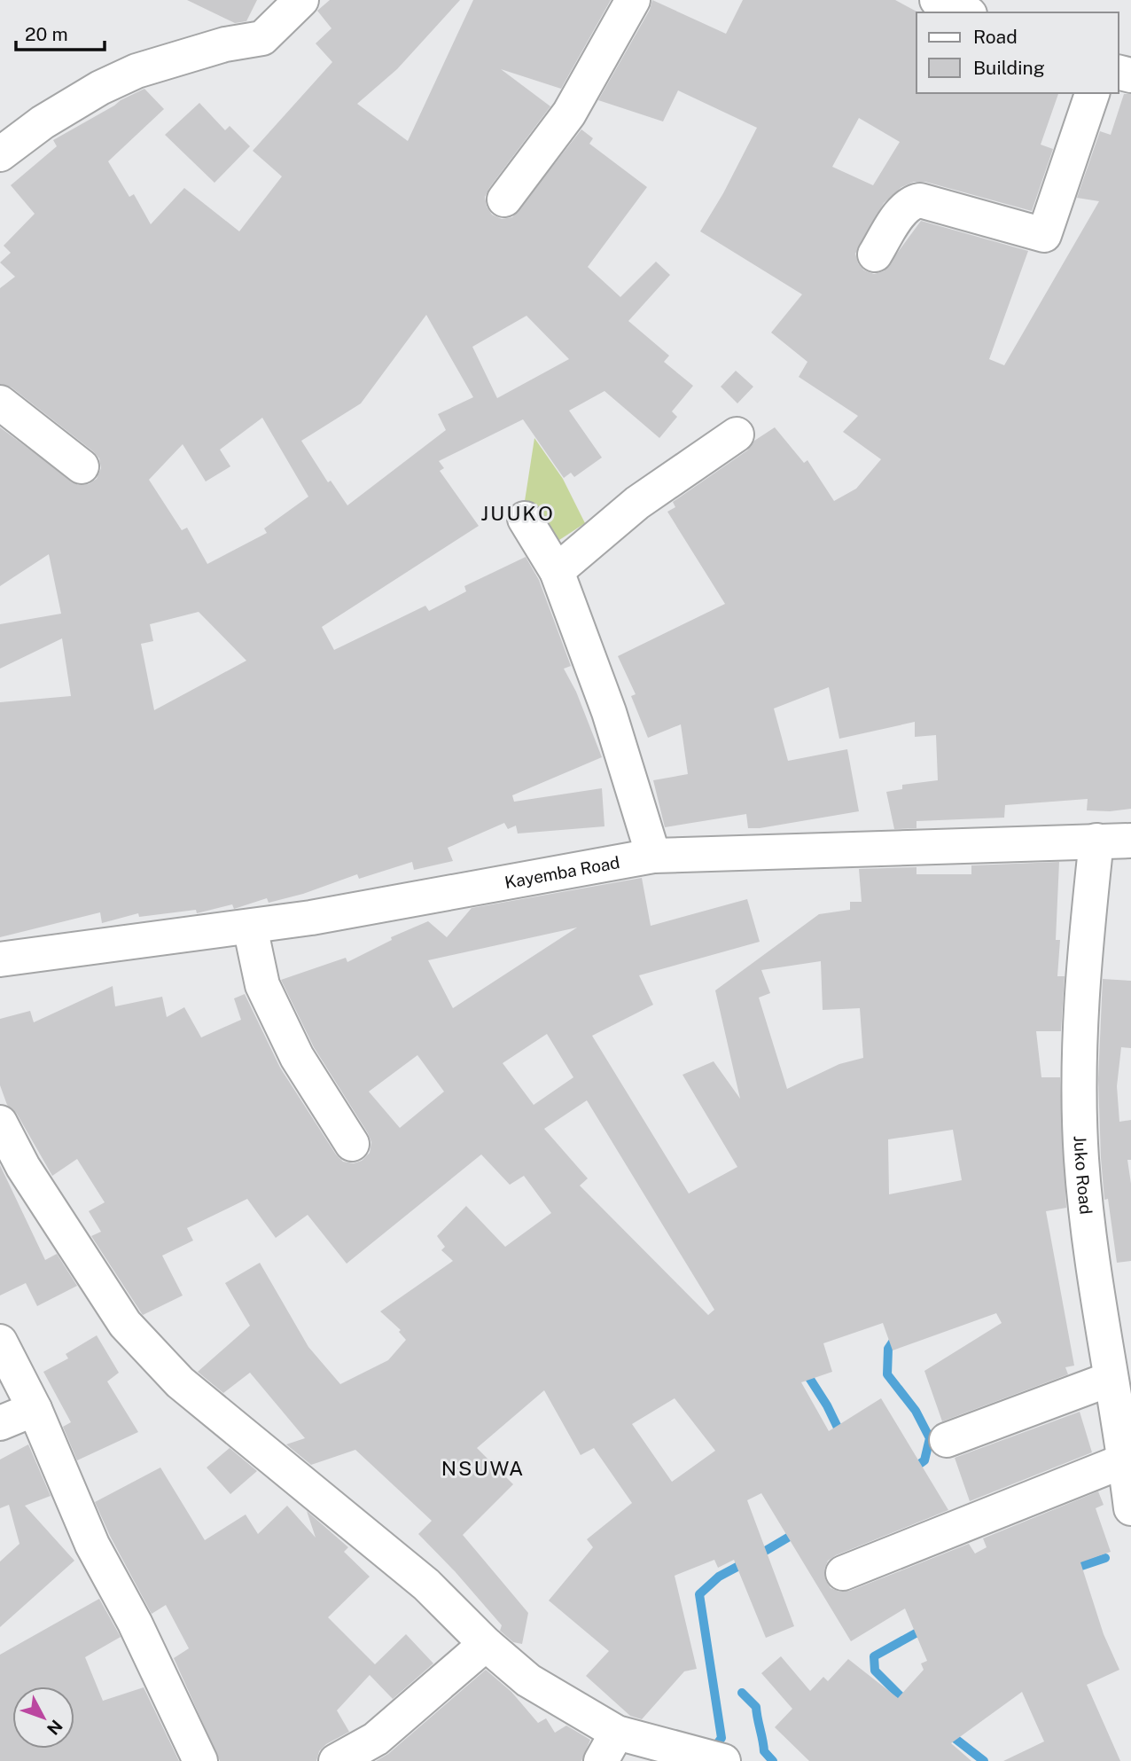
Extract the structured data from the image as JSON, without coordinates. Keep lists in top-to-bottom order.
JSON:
{
  "streets": {
    "street": ["Kayemba Road", "Juko Road"]
  },
  "crossings": [
    ["Kayemba Road", "Juko Road"]
  ],
  "districts": ["JUUKO", "NSUWA"],
  "legend": ["Road", "Building"],
  "scale_bar": "20 m",
  "north": "bottom right"
}
